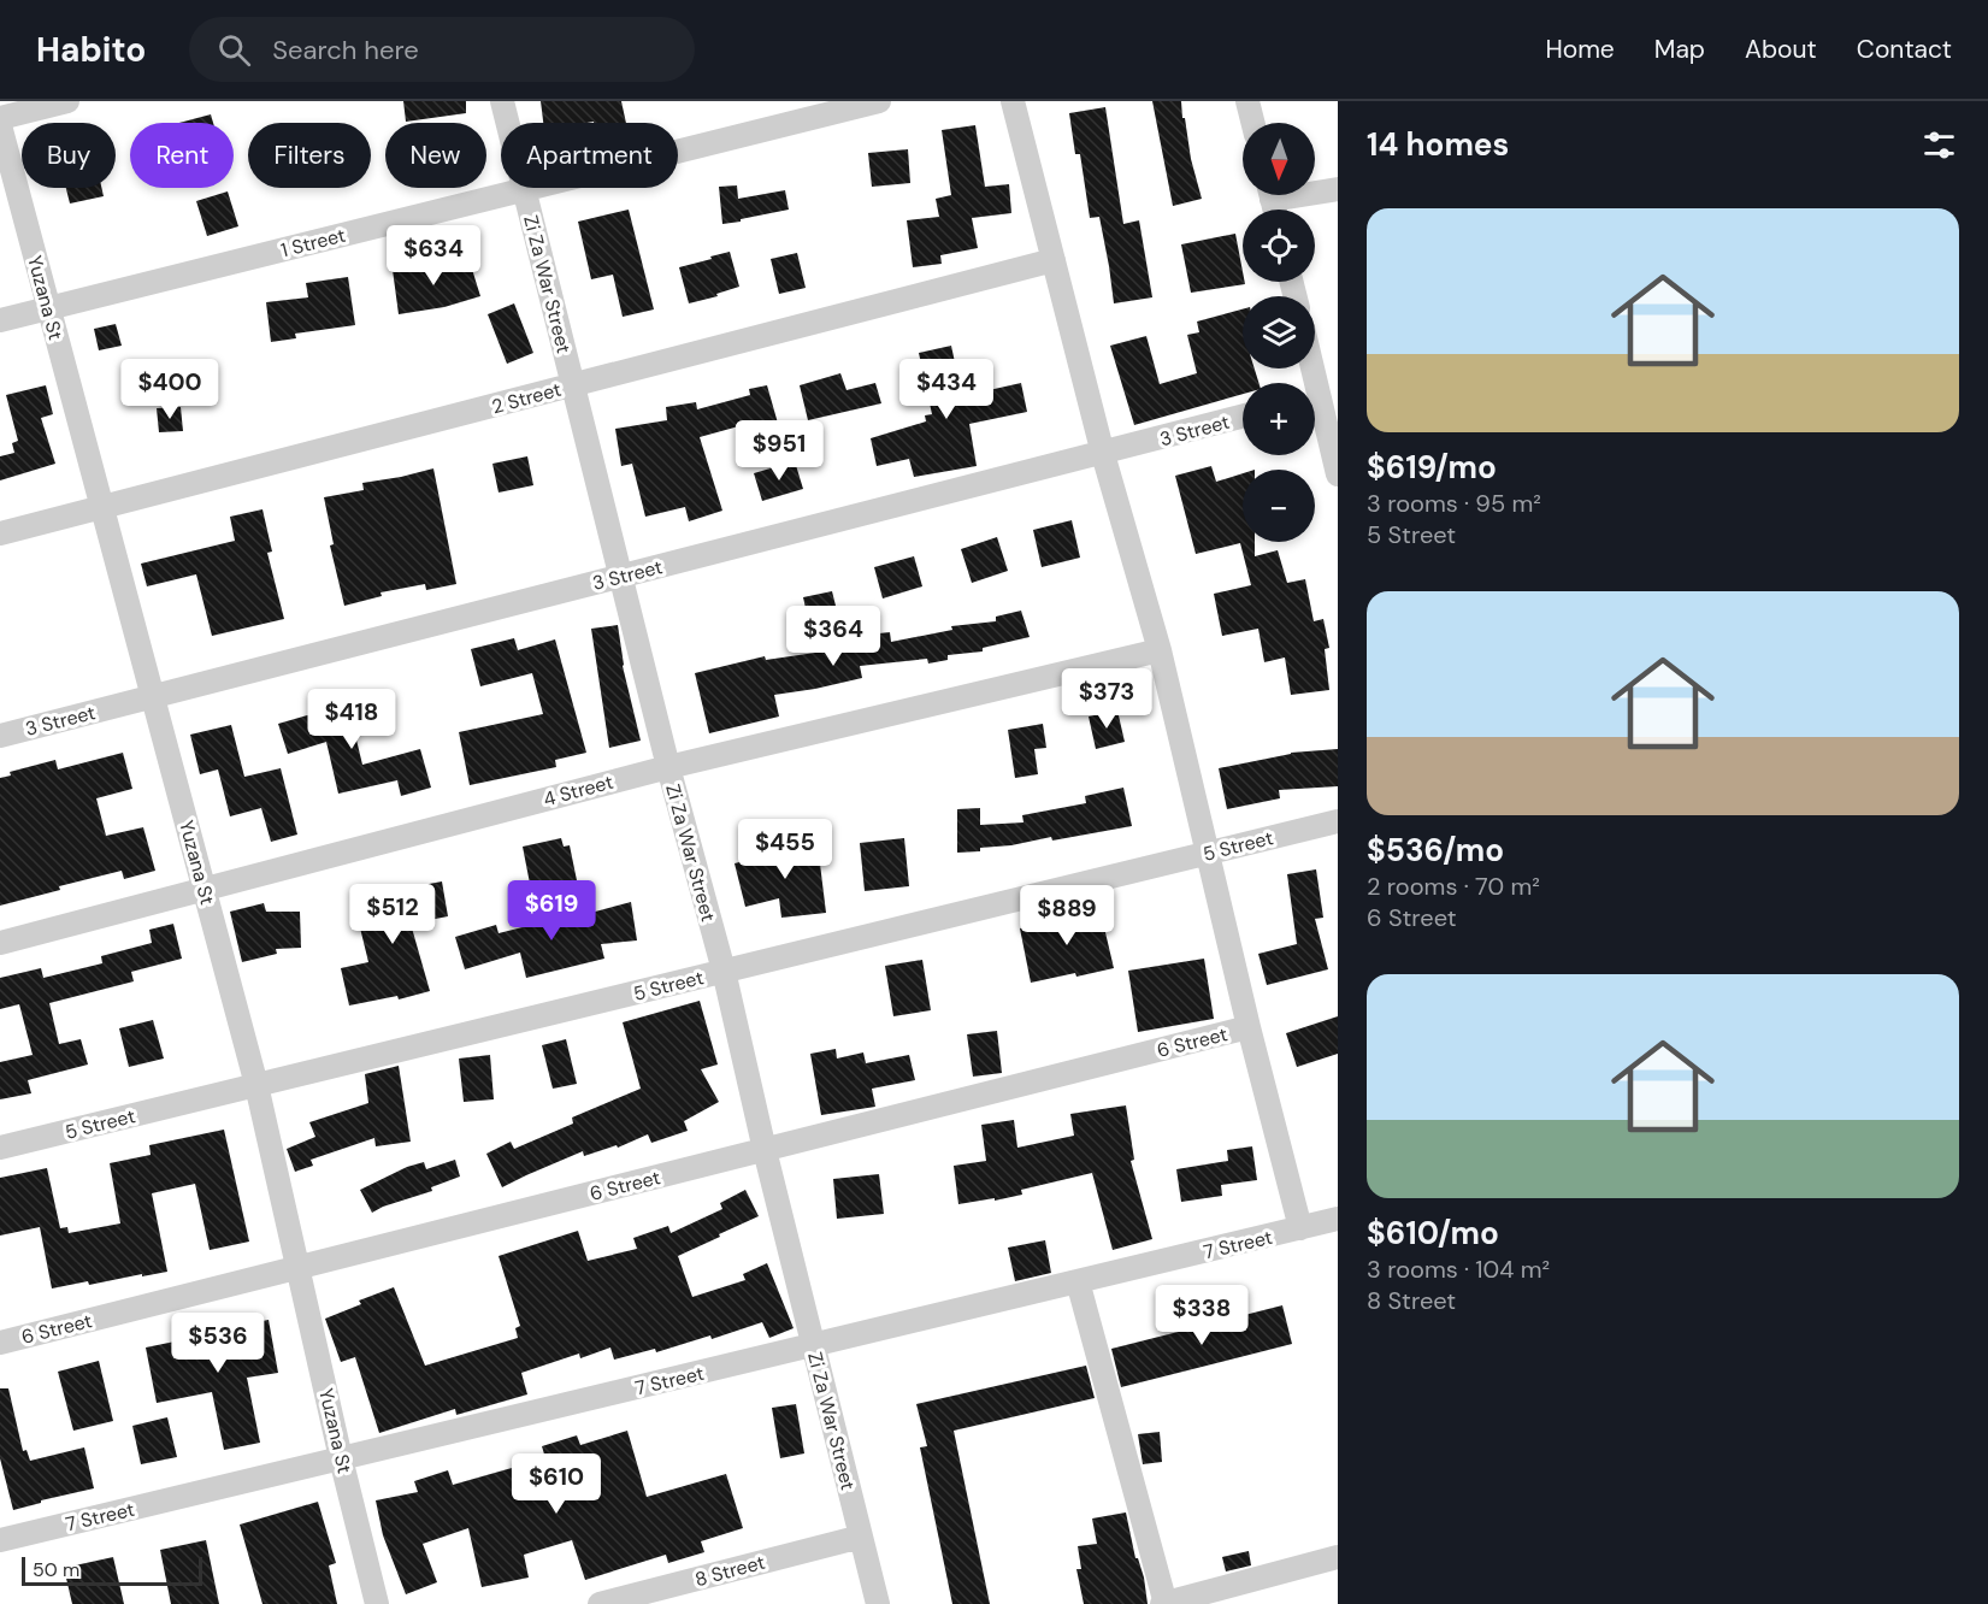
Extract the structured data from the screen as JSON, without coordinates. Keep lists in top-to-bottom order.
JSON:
{
  "streets": {
    "street": [
      "1 Street",
      "Zi Za War Street",
      "Yuzana St",
      "2 Street",
      "3 Street",
      "4 Street",
      "5 Street",
      "6 Street",
      "7 Street",
      "8 Street"
    ]
  },
  "crossings": [
    ["1 Street", "Zi Za War Street"],
    ["1 Street", "Yuzana St"],
    ["Zi Za War Street", "2 Street"],
    ["Zi Za War Street", "3 Street"],
    ["Zi Za War Street", "4 Street"],
    ["Zi Za War Street", "5 Street"],
    ["Zi Za War Street", "6 Street"],
    ["Zi Za War Street", "7 Street"],
    ["Zi Za War Street", "8 Street"],
    ["Yuzana St", "2 Street"],
    ["Yuzana St", "3 Street"],
    ["Yuzana St", "4 Street"],
    ["Yuzana St", "5 Street"],
    ["Yuzana St", "6 Street"],
    ["Yuzana St", "7 Street"]
  ],
  "scale_bar": "50 m",
  "north": "bottom",
  "page": {
    "header": "Habito",
    "search": "Search here",
    "nav": [
      "Home",
      "Map",
      "About",
      "Contact"
    ],
    "heading": "14 homes",
    "map_buttons": ["+", "−"],
    "chip": [
      "Buy",
      "Rent",
      "Filters",
      "New",
      "Apartment"
    ],
    "list": [
      {
        "name": "$619/mo",
        "note": "3 rooms · 95 m² · 5 Street"
      },
      {
        "name": "$536/mo",
        "note": "2 rooms · 70 m² · 6 Street"
      },
      {
        "name": "$610/mo",
        "note": "3 rooms · 104 m² · 8 Street"
      }
    ],
    "price": [
      "$634",
      "$400",
      "$434",
      "$951",
      "$364",
      "$373",
      "$418",
      "$455",
      "$619",
      "$512",
      "$889",
      "$338",
      "$536",
      "$610"
    ],
    "scale": "50 m"
  }
}
